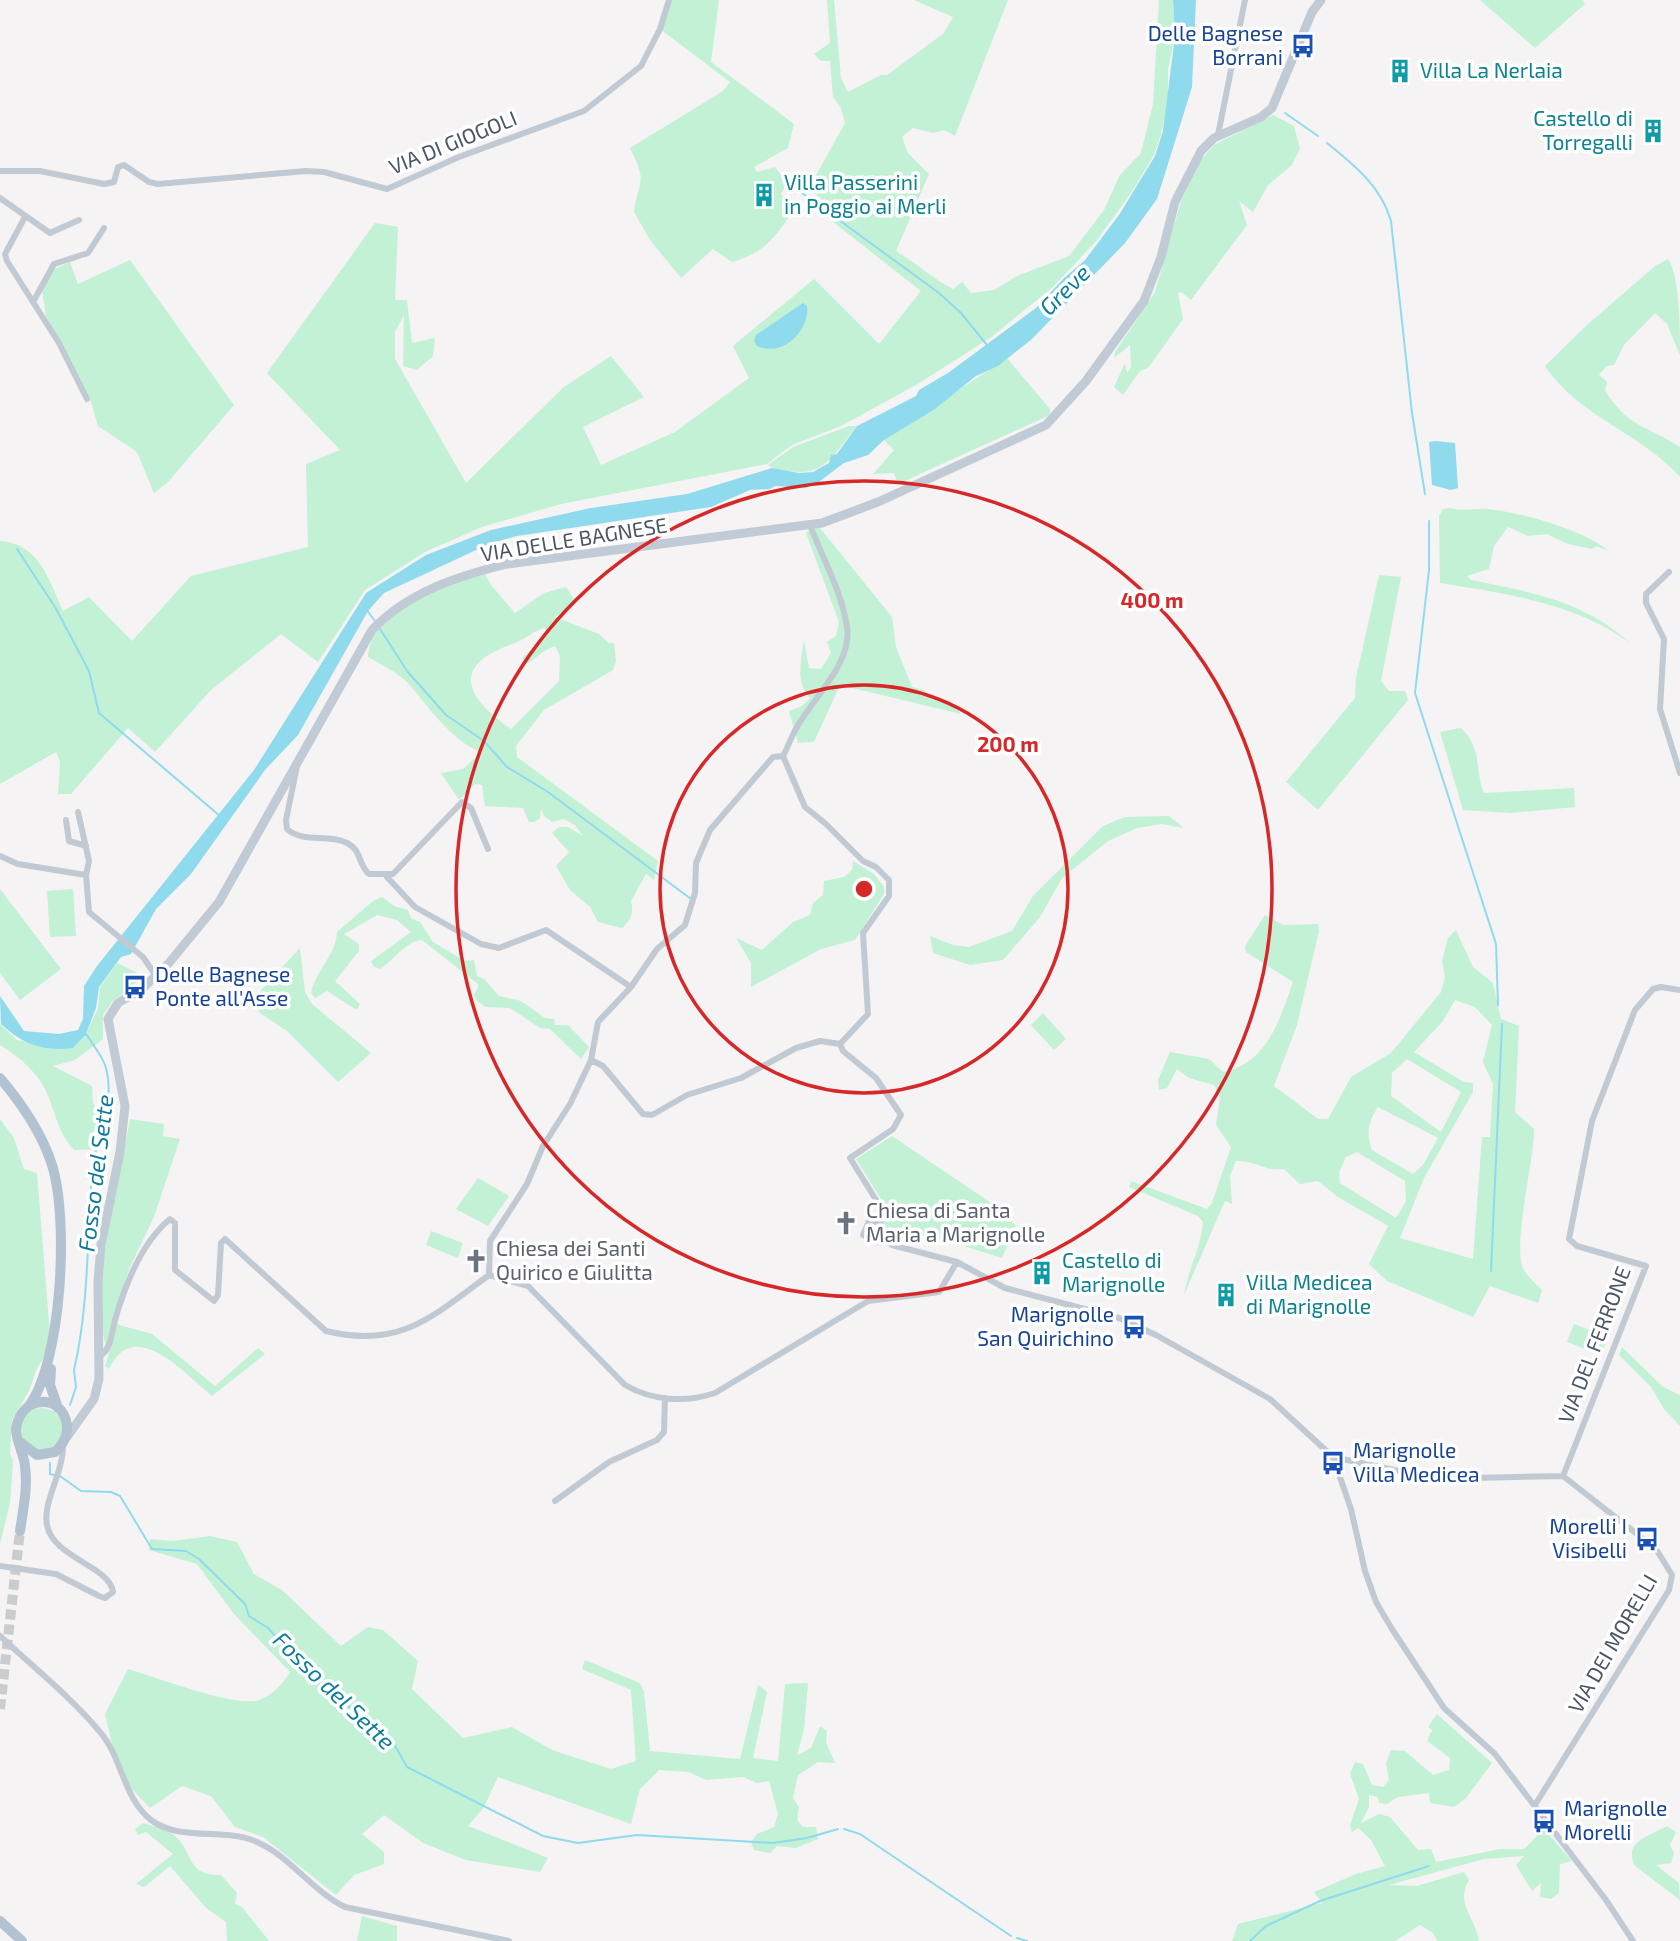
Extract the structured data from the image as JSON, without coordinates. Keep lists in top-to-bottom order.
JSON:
{
  "streets": {
    "main road": ["VIA DELLE BAGNESE"],
    "street": ["VIA DI GIOGOLI", "VIA DEL FERRONE", "VIA DEI MORELLI"]
  },
  "crossings": [
    ["VIA DEL FERRONE", "VIA DEI MORELLI"]
  ],
  "water": ["Greve", "Fosso del Sette"],
  "places": {
    "bus stop": [
      "Delle Bagnese Borrani",
      "Delle Bagnese Ponte all'Asse",
      "Marignolle San Quirichino",
      "Marignolle Villa Medicea",
      "Morelli I Visibelli",
      "Marignolle Morelli"
    ],
    "building": [
      "Villa La Nerlaia",
      "Castello di Torregalli",
      "Villa Passerini in Poggio ai Merli",
      "Castello di Marignolle",
      "Villa Medicea di Marignolle"
    ],
    "church": ["Chiesa di Santa Maria a Marignolle", "Chiesa dei Santi Quirico e Giulitta"]
  },
  "rings": ["400 m", "200 m"]
}
